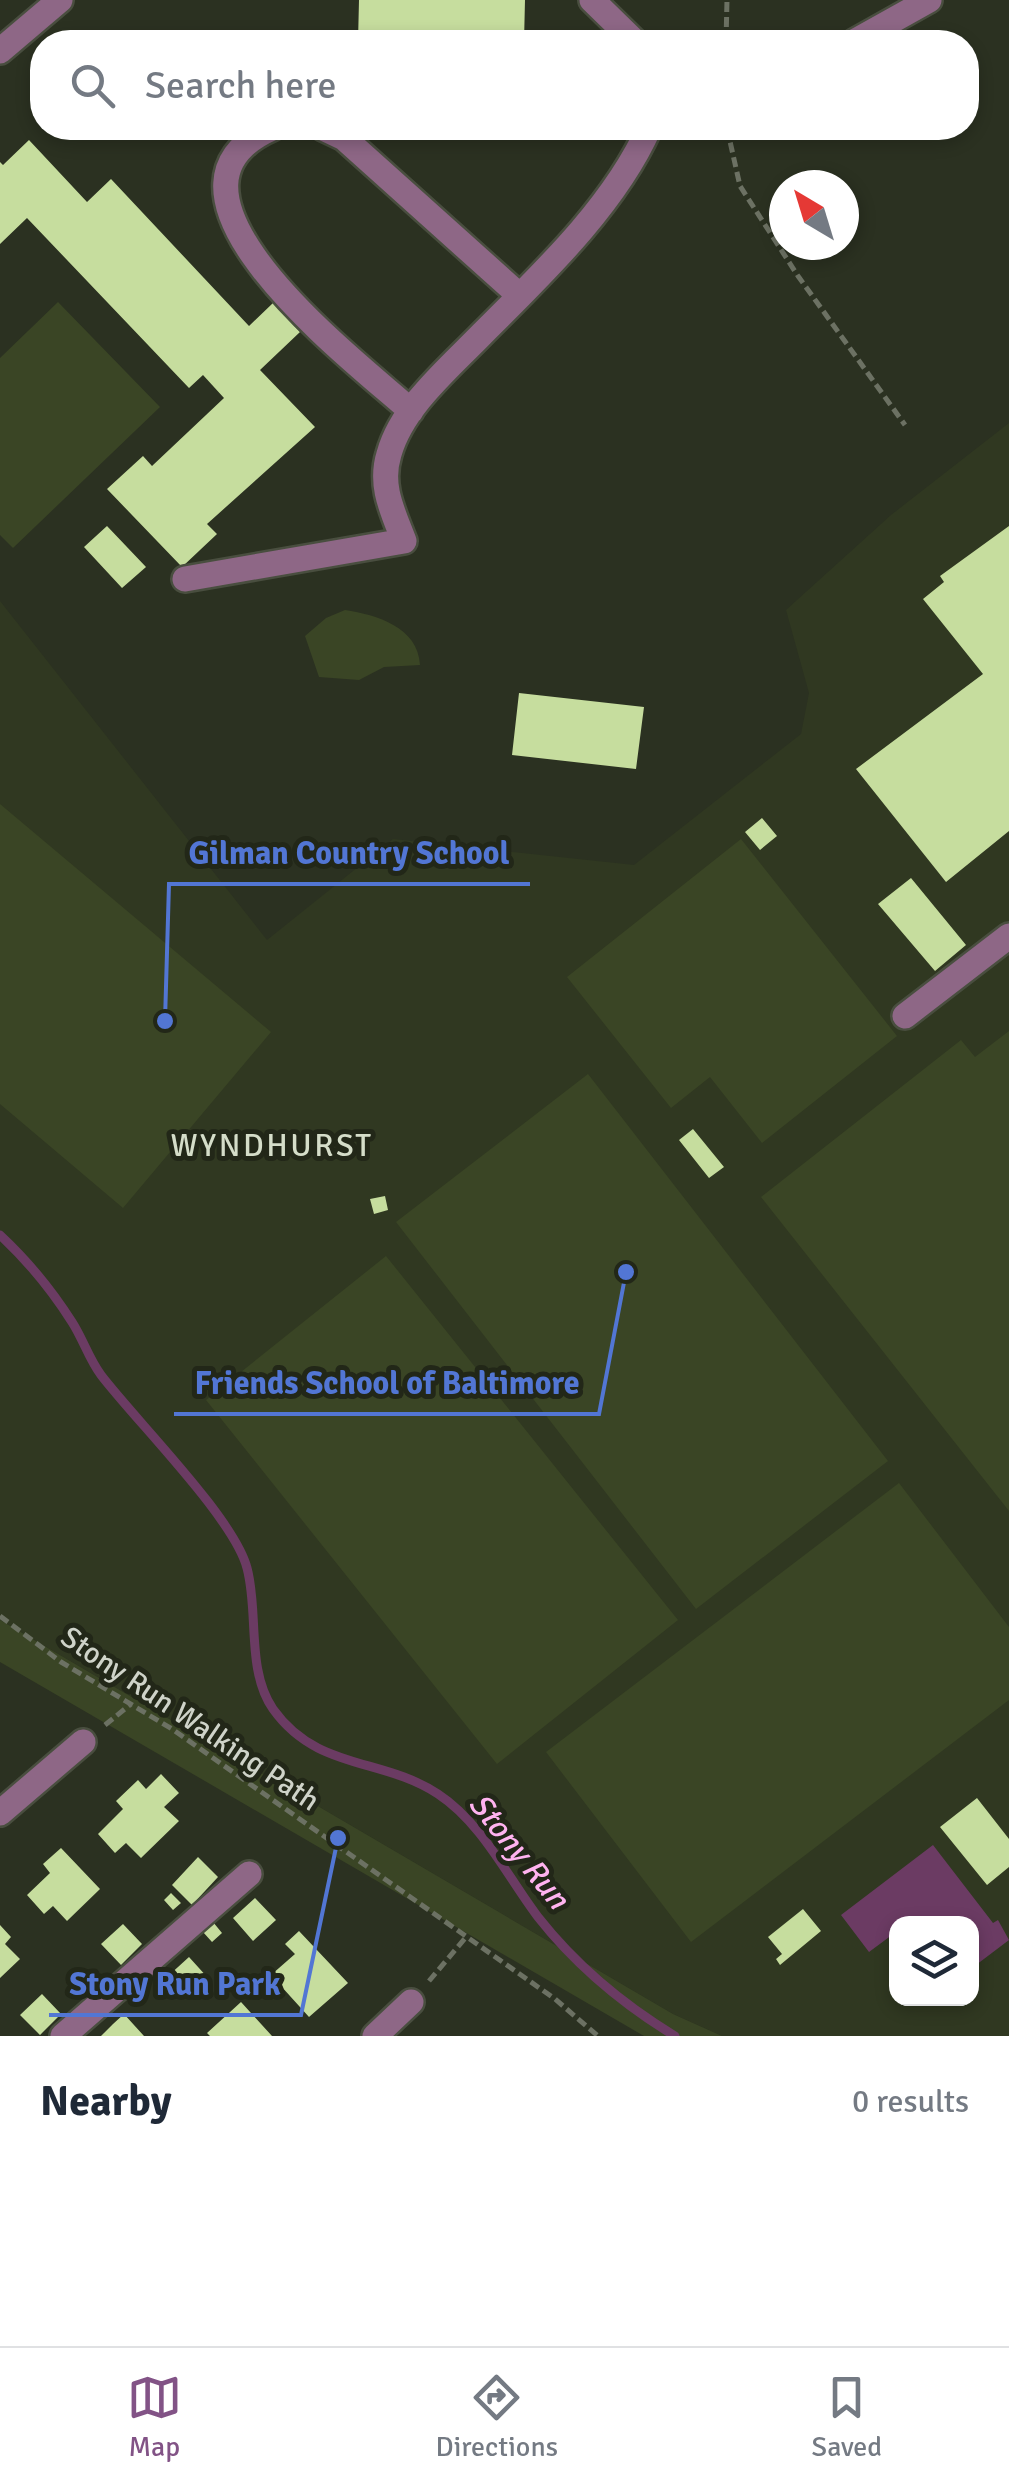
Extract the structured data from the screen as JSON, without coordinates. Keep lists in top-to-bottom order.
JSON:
{
  "streets": {
    "path": ["Stony Run Walking Path"]
  },
  "districts": ["WYNDHURST"],
  "water": ["Stony Run"],
  "places": ["Gilman Country School", "Friends School of Baltimore", "Stony Run Park"],
  "north": "top left",
  "page": {
    "search": "Search here",
    "heading": ["Nearby", "0 results"],
    "nav": ["Map", "Directions", "Saved"]
  }
}
